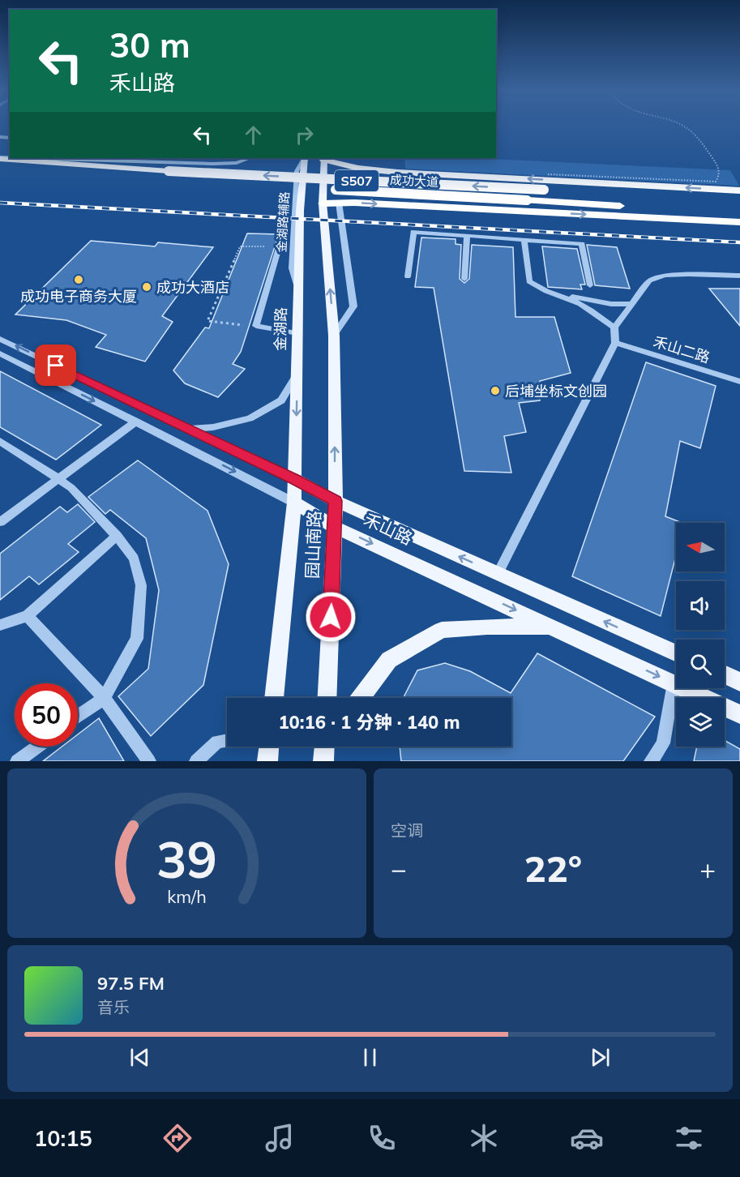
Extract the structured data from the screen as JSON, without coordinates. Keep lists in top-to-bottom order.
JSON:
{
  "streets": {
    "highway": ["S507", "成功大道"],
    "main road": ["金湖路", "禾山路", "园山南路"],
    "street": ["禾山二路"]
  },
  "crossings": [
    ["金湖路", "禾山路"],
    ["金湖路", "园山南路"],
    ["禾山路", "园山南路"]
  ],
  "places": ["成功电子商务大厦", "成功大酒店", "后埔坐标文创园"],
  "north": "left",
  "page": {
    "turn": ["30 m", "禾山路"],
    "limit": "50",
    "trip": "10:16 · 1 分钟 · 140 m",
    "tile": "空调",
    "heat": ["−", "22°", "+"],
    "song": ["97.5 FM", "音乐"],
    "tabs": "10:15",
    "gauge": ["39", "km/h"]
  }
}
